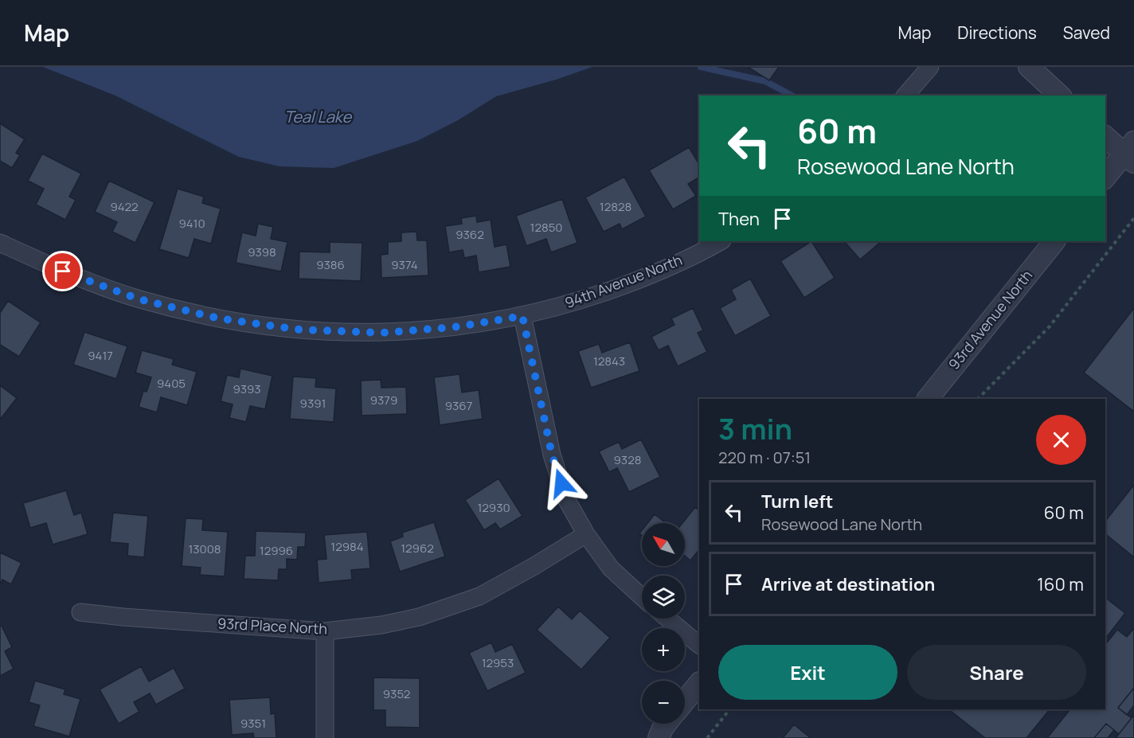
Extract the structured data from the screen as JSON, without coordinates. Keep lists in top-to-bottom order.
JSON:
{
  "streets": {
    "street": ["94th Avenue North", "93rd Avenue North", "93rd Place North"]
  },
  "water": ["Teal Lake"],
  "house_numbers": [
    "9422",
    "12828",
    "9410",
    "12850",
    "9362",
    "9398",
    "9386",
    "9374",
    "9417",
    "12843",
    "9405",
    "9393",
    "9379",
    "9391",
    "9367",
    "9328",
    "12930",
    "12984",
    "12962",
    "13008",
    "12996",
    "12953",
    "9352",
    "9351"
  ],
  "north": "top left",
  "page": {
    "header": "Map",
    "nav": ["Map", "Directions", "Saved"],
    "turn": ["60 m", "Rosewood Lane North"],
    "then": "Then",
    "heading": ["3 min", "220 m · 07:51"],
    "list": [
      {
        "name": "Turn left",
        "note": "Rosewood Lane North",
        "value": "60 m"
      },
      {
        "name": "Arrive at destination",
        "value": "160 m"
      }
    ],
    "map_buttons": ["+", "−"],
    "buttons": ["Exit", "Share"]
  }
}
